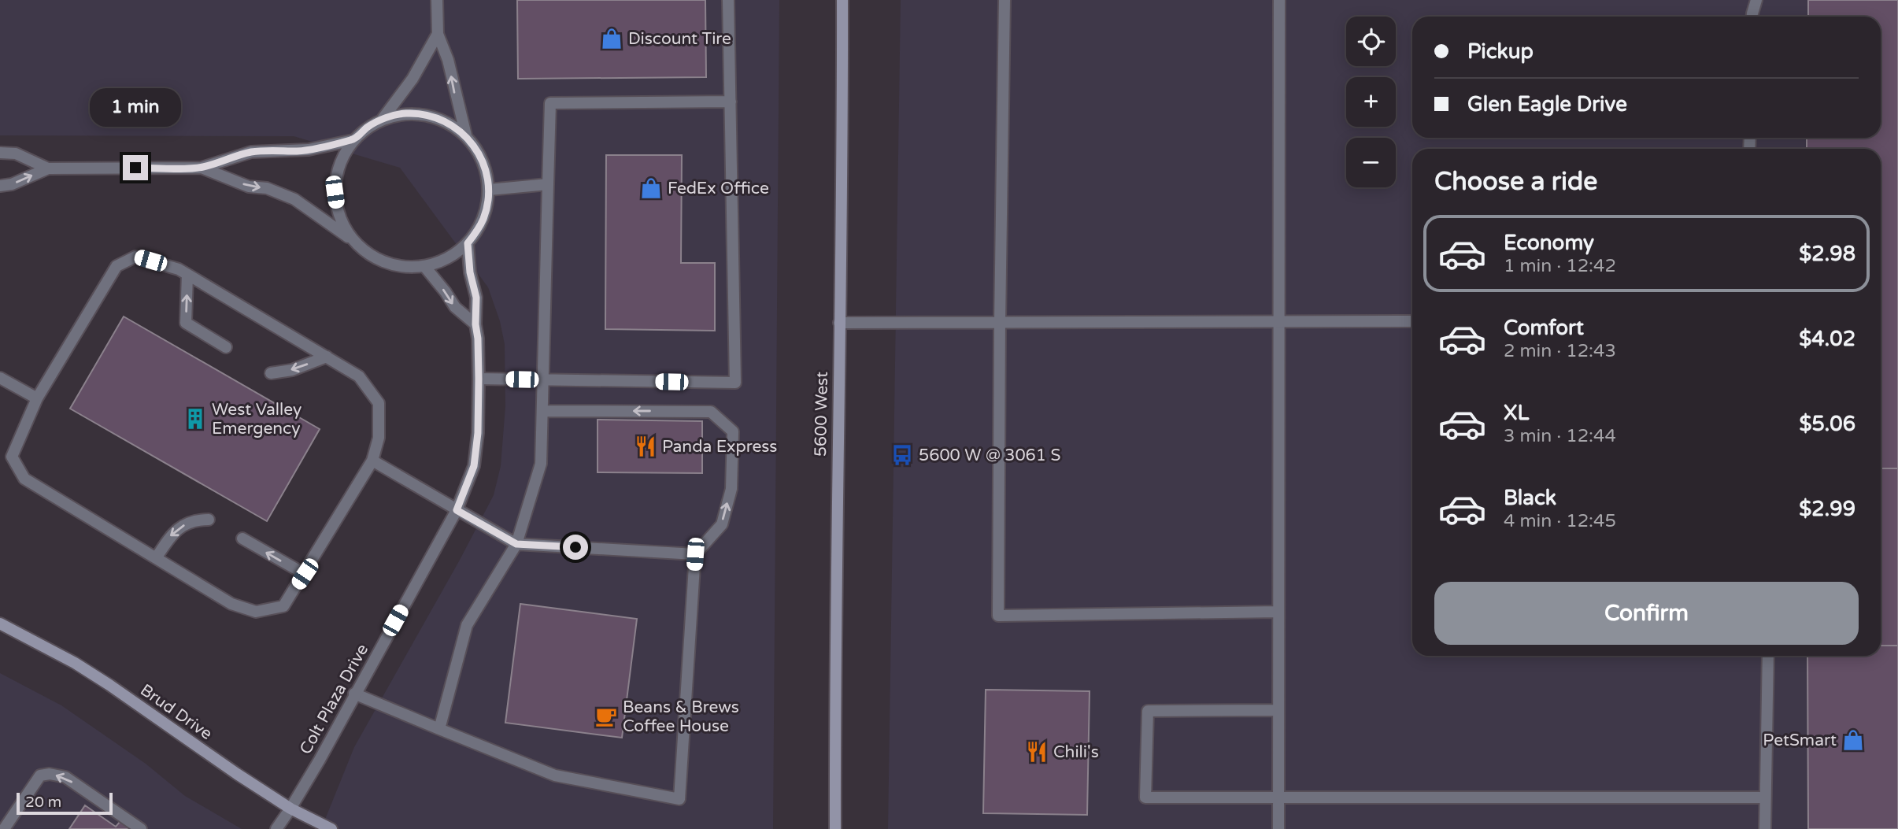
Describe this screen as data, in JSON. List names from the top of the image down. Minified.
{"streets":{"main road":["5600 West","Brud Drive"],"street":["Colt Plaza Drive"]},"crossings":[["Colt Plaza Drive","Brud Drive"]],"places":{"shop":["Discount Tire","FedEx Office","PetSmart"],"building":["West Valley Emergency"],"restaurant":["Panda Express","Chili's"],"bus stop":["5600 W @ 3061 S"],"cafe":["Beans & Brews Coffee House"]},"scale_bar":"20 m","page":{"map_buttons":["+","−"],"banner":["Pickup","Glen Eagle Drive"],"bubble":"1 min","heading":"Choose a ride","list":[{"name":"Economy","note":"1 min · 12:42","value":"$2.98"},{"name":"Comfort","note":"2 min · 12:43","value":"$4.02"},{"name":"XL","note":"3 min · 12:44","value":"$5.06"},{"name":"Black","note":"4 min · 12:45","value":"$2.99"}],"buttons":"Confirm","scale":"20 m"}}
